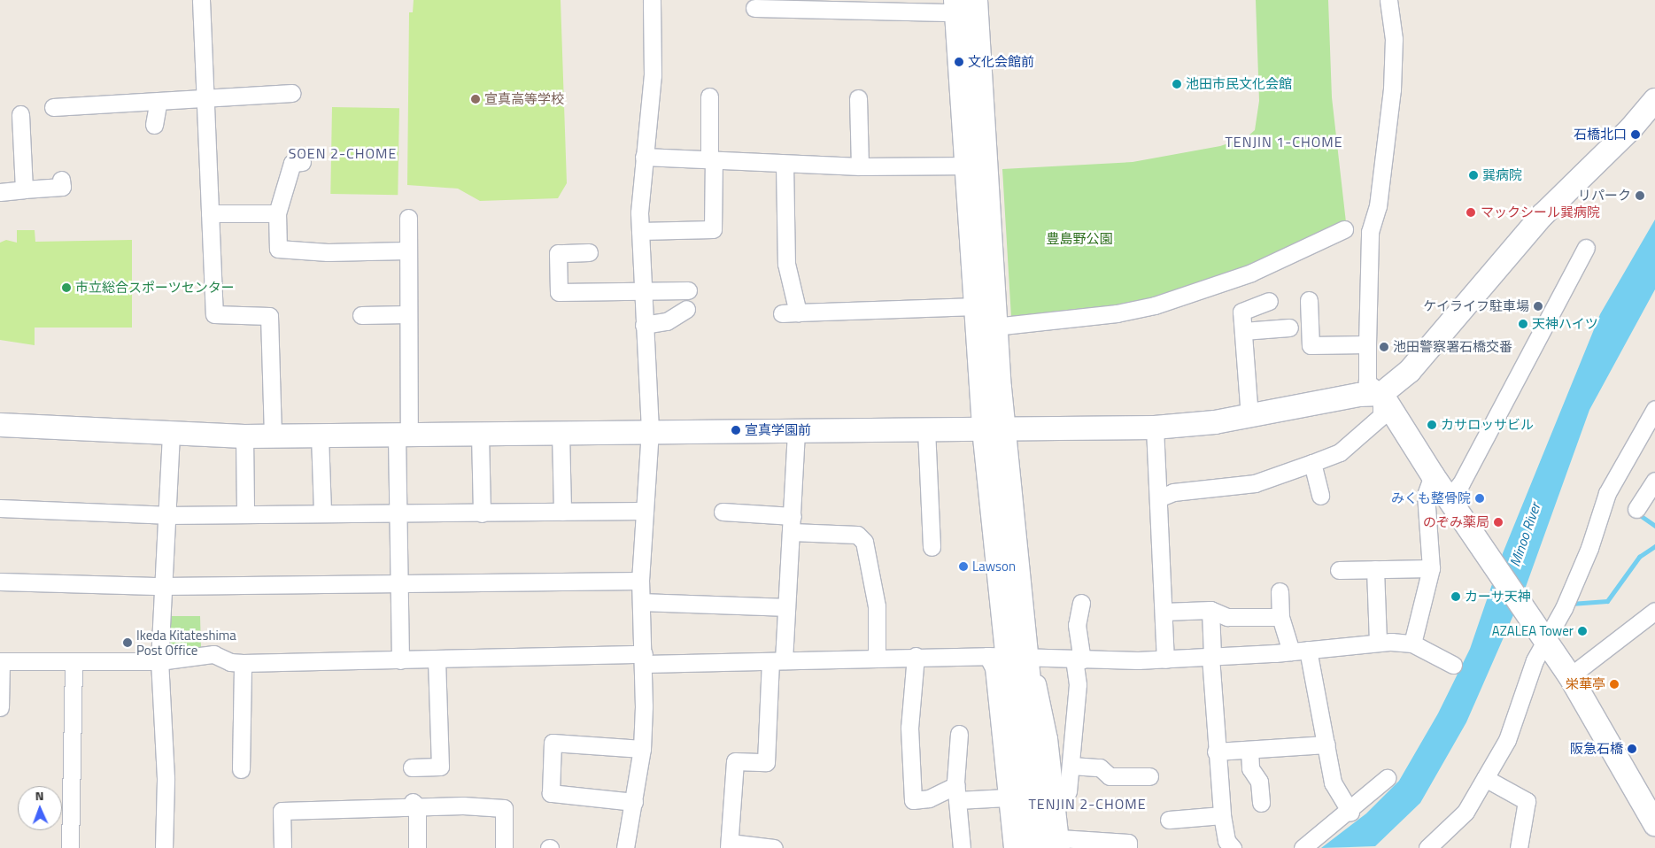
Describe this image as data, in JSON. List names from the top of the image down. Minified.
{"districts":["TENJIN 1-CHOME","SOEN 2-CHOME","TENJIN 2-CHOME"],"water":["Minoo River"],"parks":["豊島野公園"],"places":["文化会館前","池田市民文化会館","宣真高等学校","石橋北口","巽病院","リパーク","マックシール巽病院","市立総合スポーツセンター","ケイライフ駐車場","天神ハイツ","池田警察署石橋交番","カサロッサビル","宣真学園前","みくも整骨院","のぞみ薬局","Lawson","カーサ天神","AZALEA Tower","Ikeda Kitateshima Post Office","栄華亭","阪急石橋"],"north":"top"}
